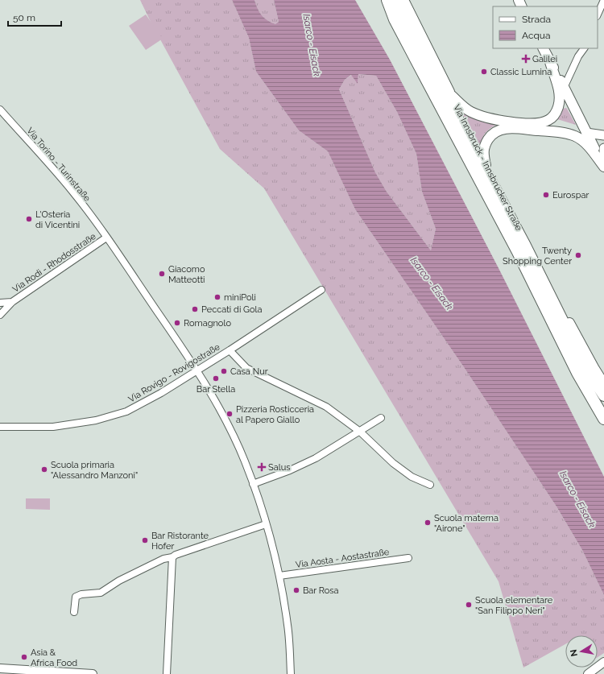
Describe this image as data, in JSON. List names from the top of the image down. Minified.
{"streets":{"main road":["Via Innsbruck - Innsbrucker Straße"],"street":["Via Torino - Turinstraße","Via Rodi - Rhodosstraße","Via Rovigo - Rovigostraße","Via Aosta - Aostastraße"]},"crossings":[["Via Torino - Turinstraße","Via Rodi - Rhodosstraße"],["Via Torino - Turinstraße","Via Rovigo - Rovigostraße"],["Via Torino - Turinstraße","Via Aosta - Aostastraße"]],"water":["Isarco - Eisack"],"places":{"health":["Galilei","Salus"],"other":["Classic Lumina","Eurospar","L'Osteria di Vicentini","Twenty Shopping Center","Giacomo Matteotti","miniPoli","Peccati di Gola","Romagnolo","Casa Nur","Bar Stella","Pizzeria Rosticceria al Papero Giallo","Scuola primaria \"Alessandro Manzoni\"","Scuola materna \"Airone\"","Bar Ristorante Hofer","Bar Rosa","Scuola elementare \"San Filippo Neri\"","Asia & Africa Food"]},"legend":["Strada","Acqua"],"scale_bar":"50 m","north":"left"}
